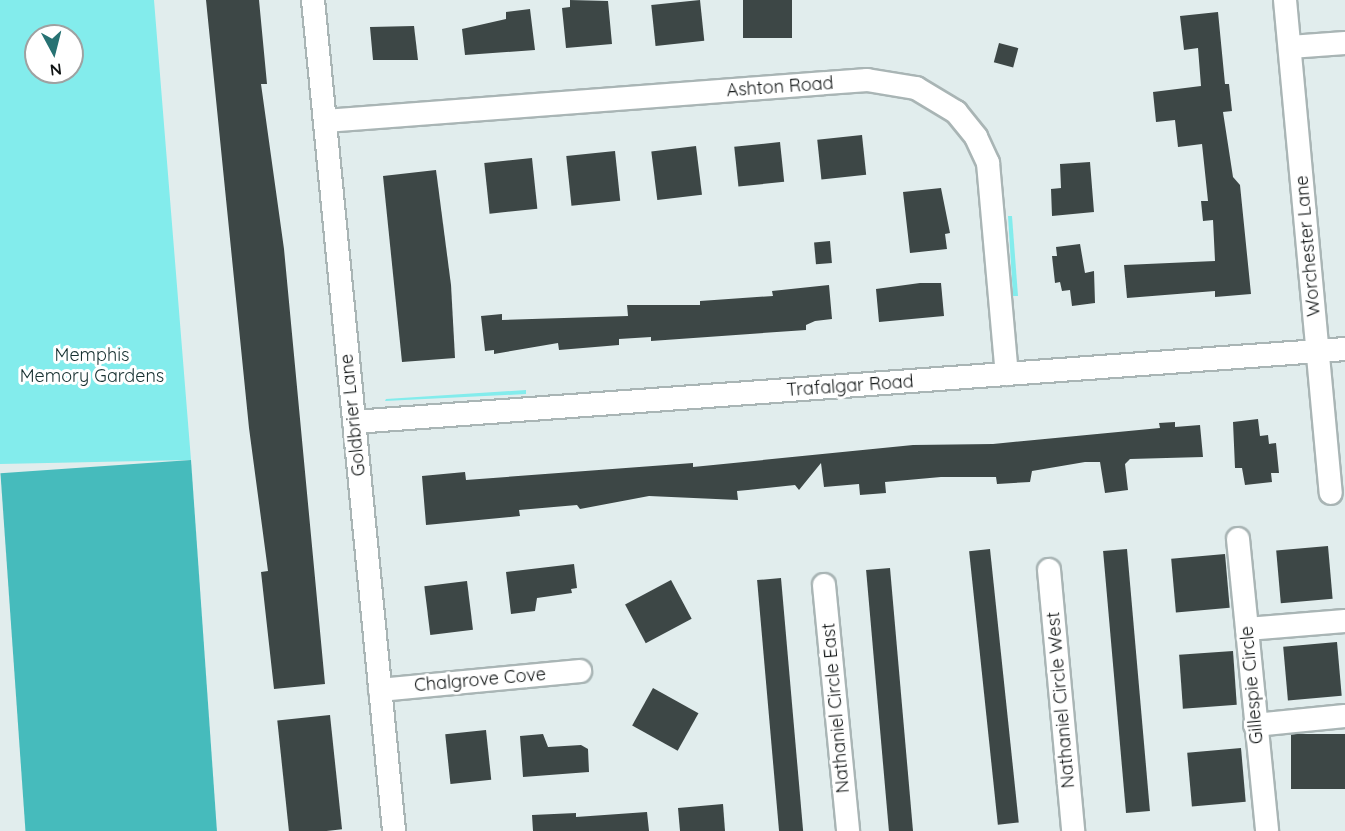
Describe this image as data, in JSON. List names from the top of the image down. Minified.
{"streets":{"street":["Ashton Road","Worchester Lane","Trafalgar Road","Goldbrier Lane","Chalgrove Cove","Gillespie Circle","Nathaniel Circle West","Nathaniel Circle East"]},"crossings":[["Ashton Road","Trafalgar Road"],["Ashton Road","Goldbrier Lane"],["Worchester Lane","Trafalgar Road"],["Trafalgar Road","Goldbrier Lane"],["Goldbrier Lane","Chalgrove Cove"]],"parks":["Memphis Memory Gardens"],"north":"bottom"}
